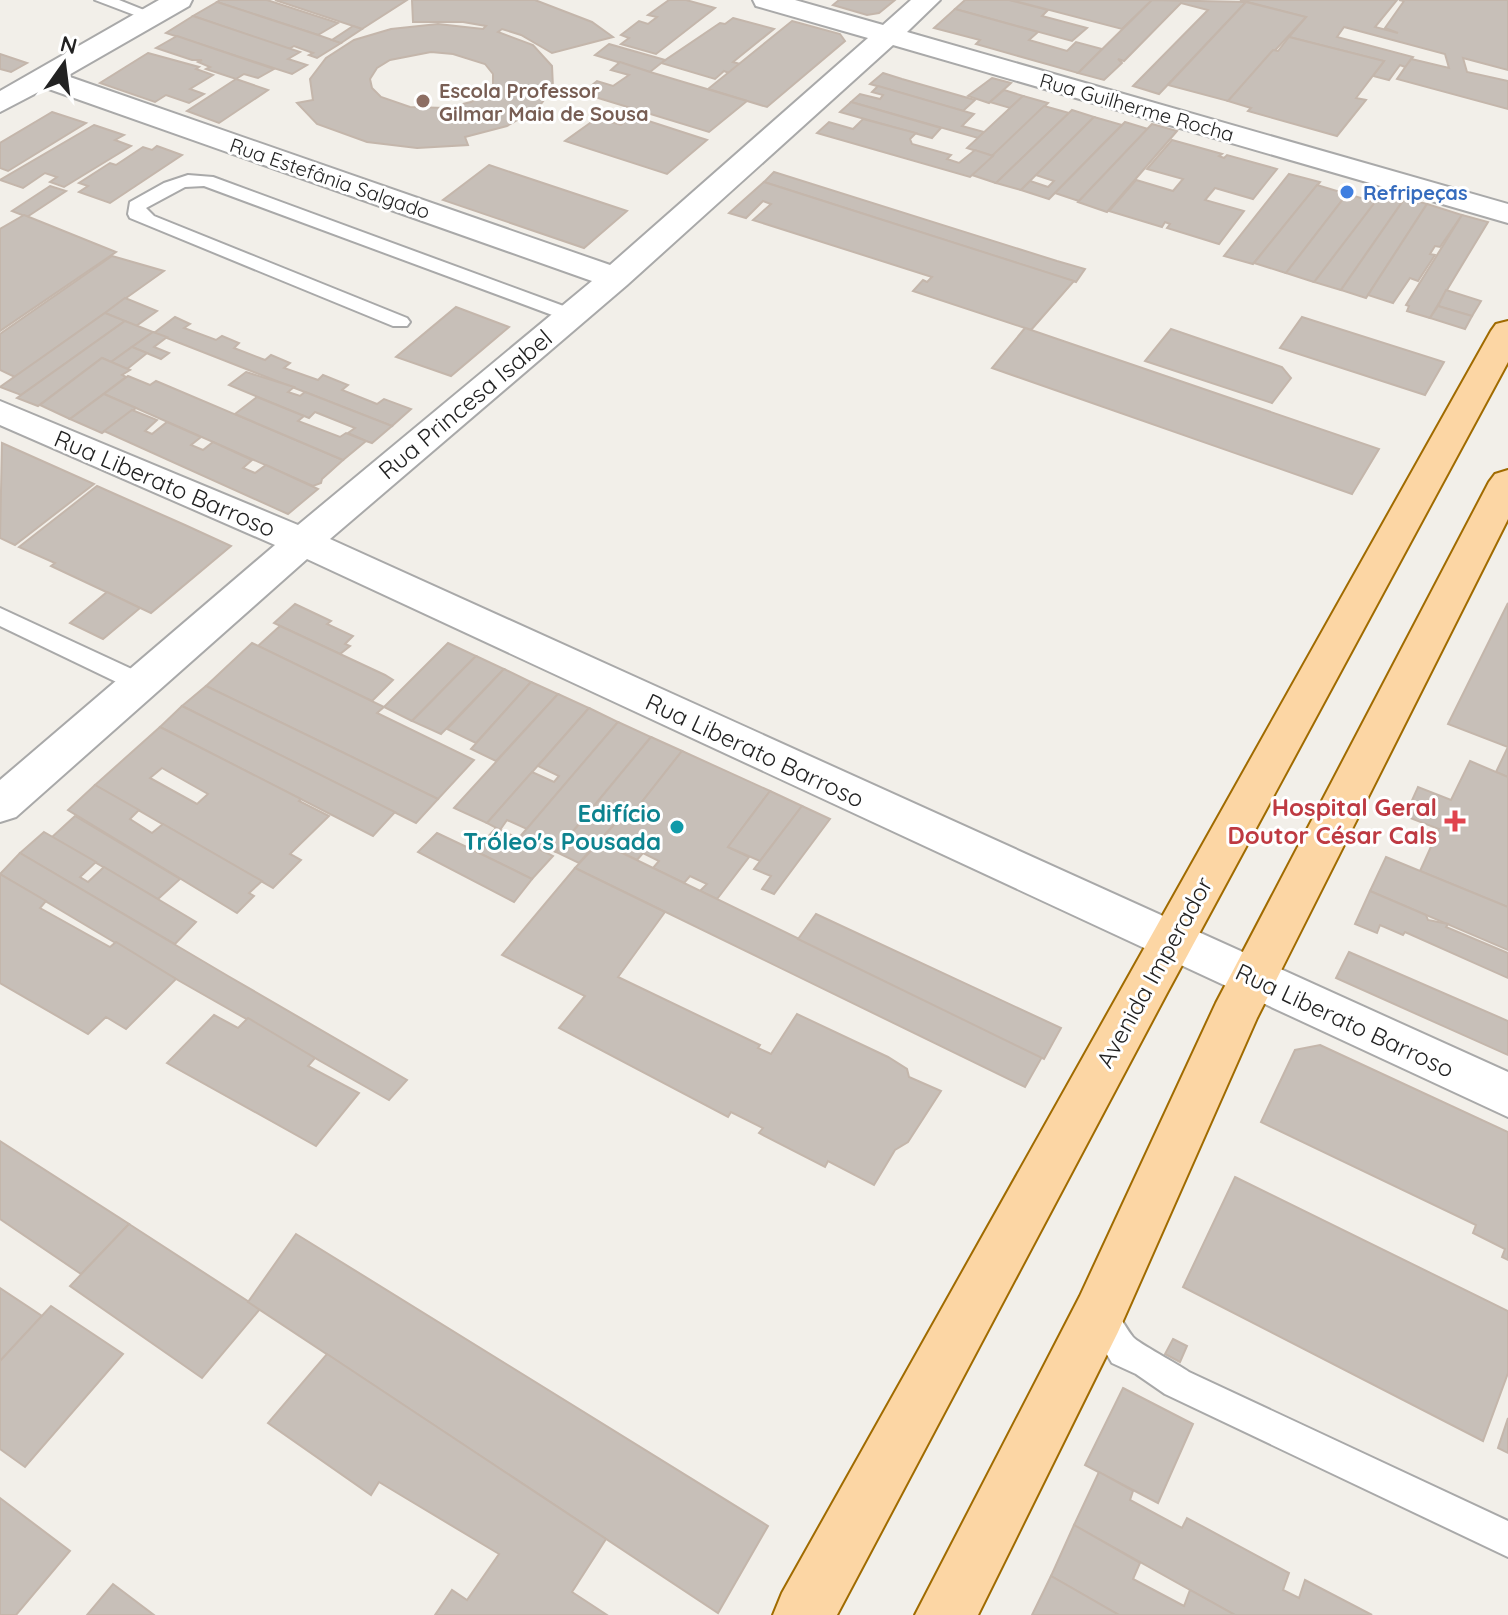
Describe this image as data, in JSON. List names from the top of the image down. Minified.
{"streets":{"main road":["Avenida Imperador"],"street":["Rua Guilherme Rocha","Rua Estefânia Salgado","Rua Princesa Isabel","Rua Liberato Barroso"]},"crossings":[["Rua Guilherme Rocha","Rua Princesa Isabel"],["Rua Estefânia Salgado","Rua Princesa Isabel"],["Rua Princesa Isabel","Rua Liberato Barroso"],["Rua Liberato Barroso","Avenida Imperador"]],"places":{"other":["Escola Professor Gilmar Maia de Sousa","Refripeças","Edifício Tróleo's Pousada"],"health":["Hospital Geral Doutor César Cals"]},"north":"top"}
